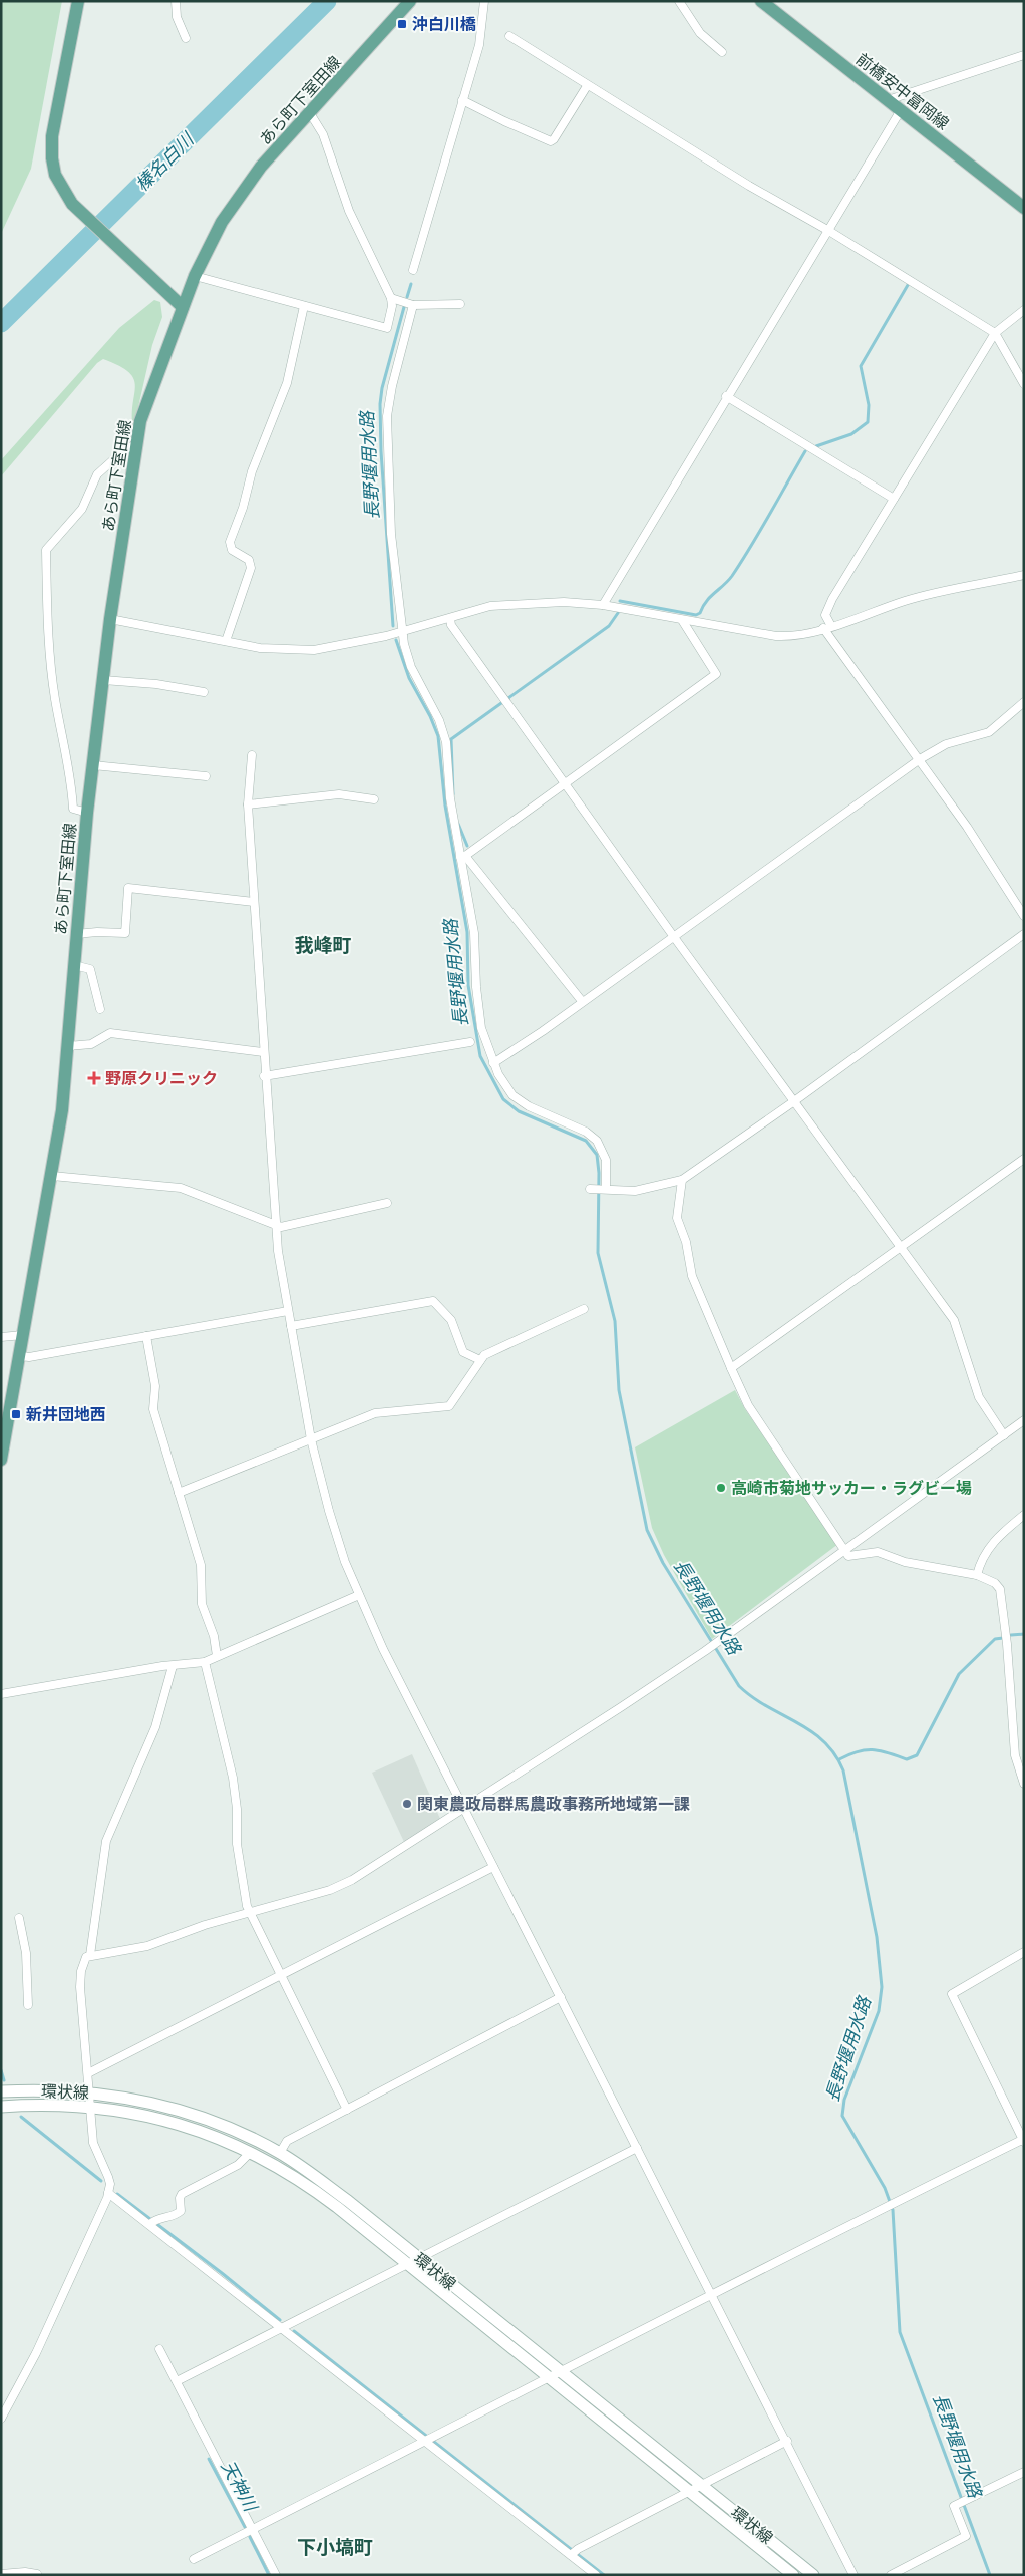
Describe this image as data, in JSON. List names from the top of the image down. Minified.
{"streets":{"main road":["前橋安中富岡線","あら町下室田線"],"street":["環状線"]},"districts":["我峰町","下小塙町"],"water":["榛名白川","長野堰用水路","天神川"],"places":{"transit":["沖白川橋","新井団地西"],"health":["野原クリニック"],"other":["高崎市菊地サッカー・ラグビー場","関東農政局群馬農政事務所地域第一課"]}}
